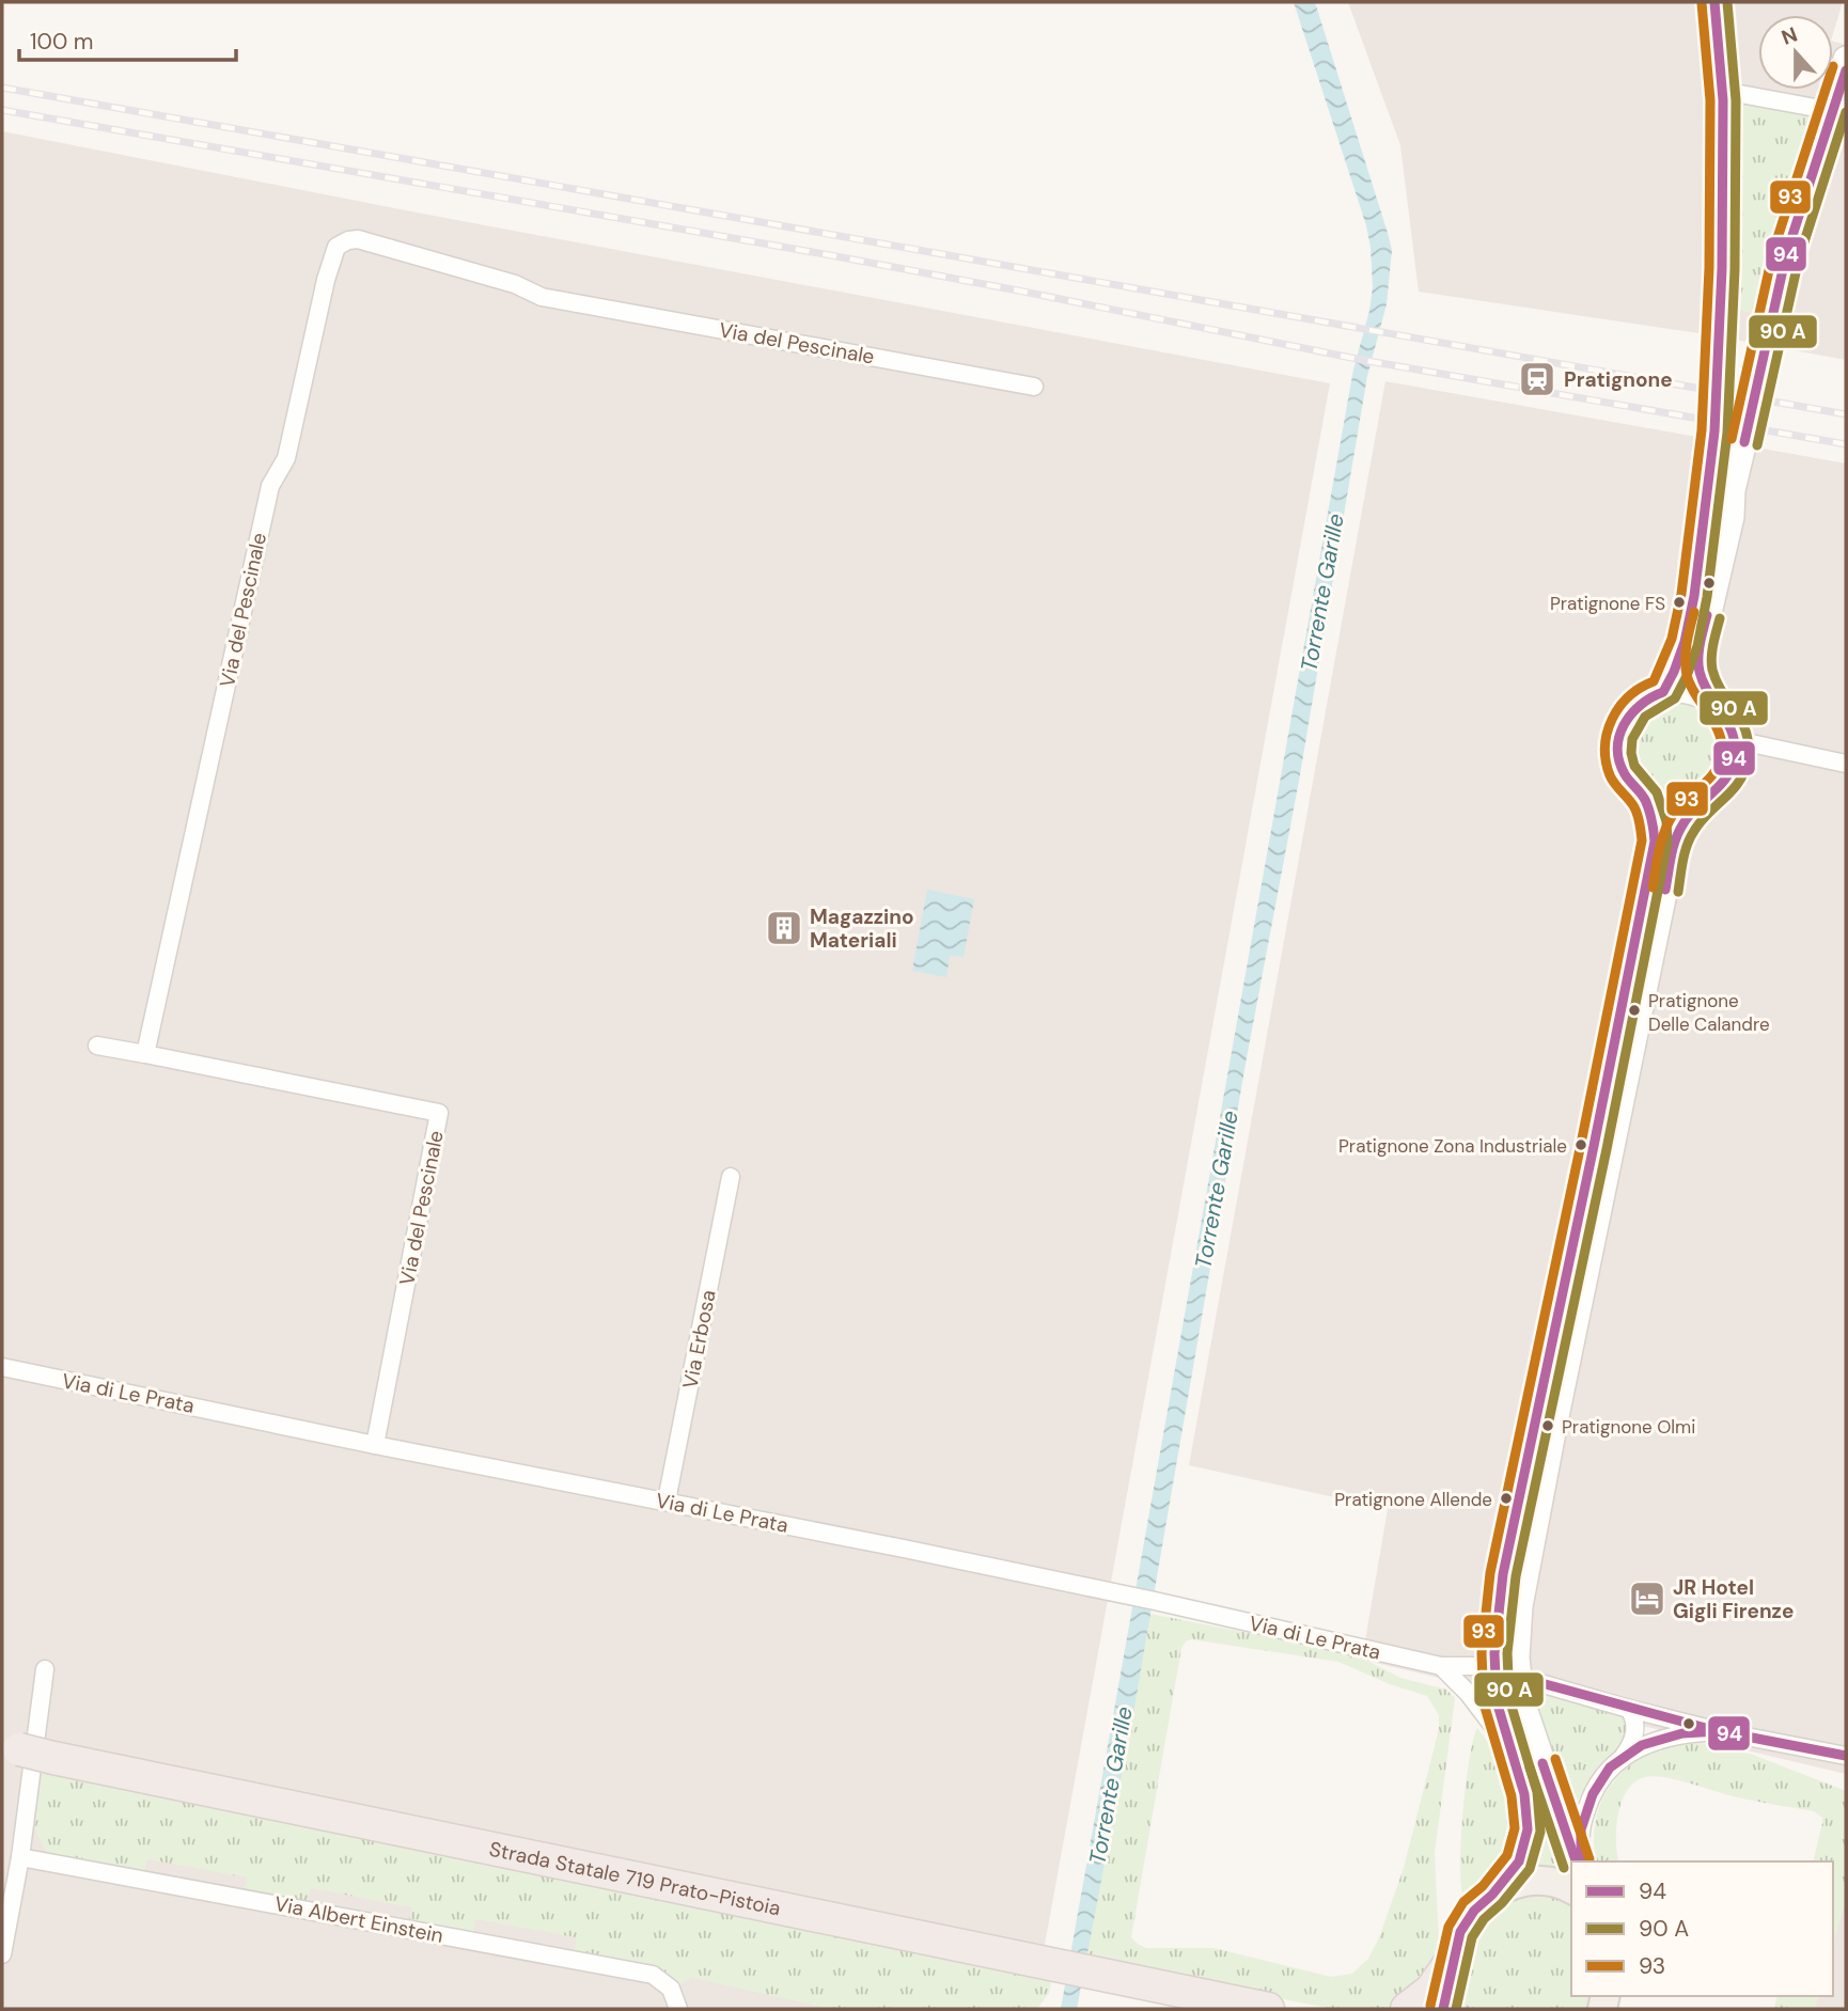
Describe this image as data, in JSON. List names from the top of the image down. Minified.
{"streets":{"highway":["Strada Statale 719 Prato-Pistoia"],"street":["Via del Pescinale","Via Erbosa","Via di Le Prata","Via Albert Einstein"]},"crossings":[["Via del Pescinale","Via di Le Prata"],["Via Erbosa","Via di Le Prata"]],"water":["Torrente Garille"],"places":{"station":["Pratignone"],"other":["Pratignone FS","Pratignone Delle Calandre","Pratignone Zona Industriale","Pratignone Olmi","Pratignone Allende"],"building":["Magazzino Materiali"],"hotel":["JR Hotel Gigli Firenze"]},"lines":["transit line 94","transit line 93"],"legend":["94","90 A","93"],"scale_bar":"100 m","north":"top"}
